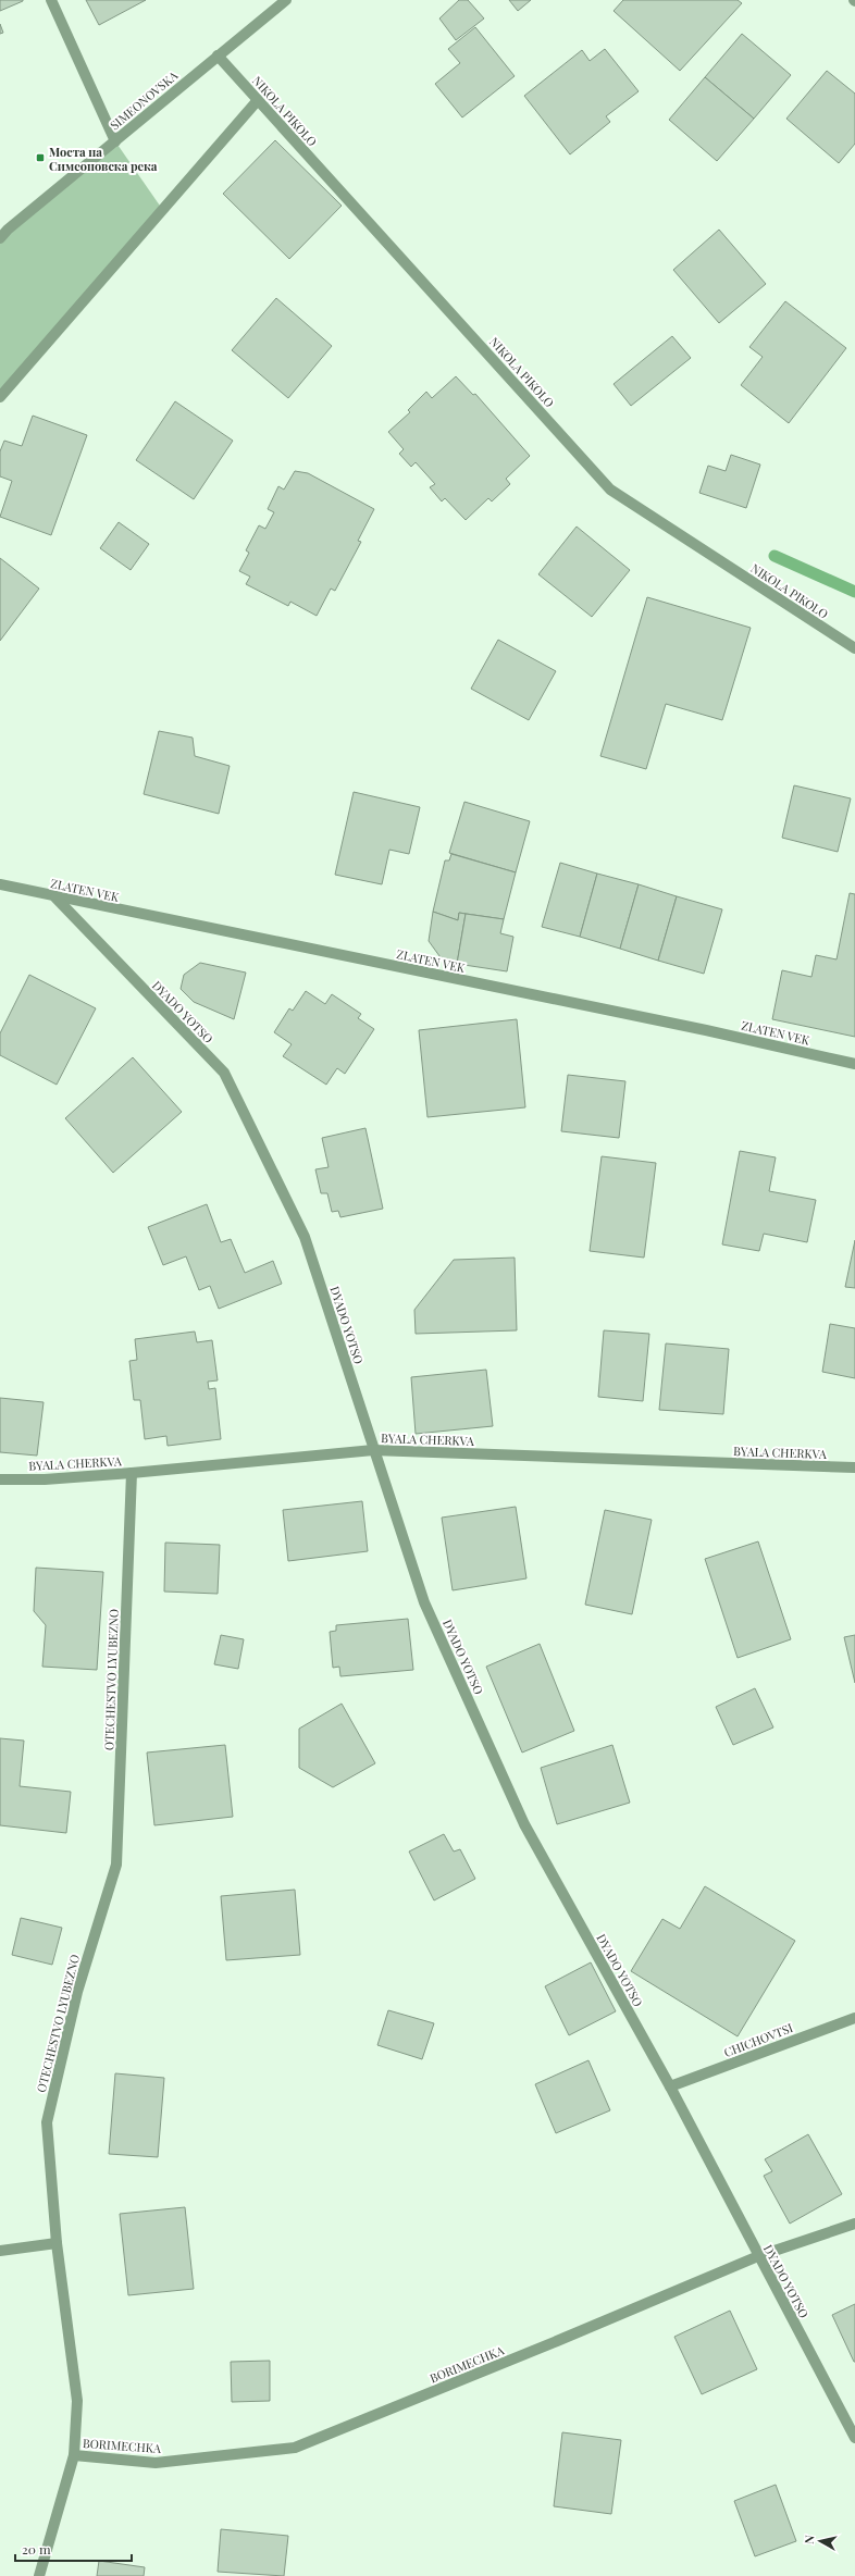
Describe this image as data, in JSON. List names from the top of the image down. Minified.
{"streets":{"street":["SIMEONOVSKA","NIKOLA PIKOLO","ZLATEN VEK","DYADO YOTSO","BYALA CHERKVA","OTECHESTVO LYUBEZNO","CHICHOVTSI","BORIMECHKA"]},"crossings":[["SIMEONOVSKA","NIKOLA PIKOLO"],["ZLATEN VEK","DYADO YOTSO"],["DYADO YOTSO","BYALA CHERKVA"],["DYADO YOTSO","CHICHOVTSI"],["DYADO YOTSO","BORIMECHKA"],["BYALA CHERKVA","OTECHESTVO LYUBEZNO"],["OTECHESTVO LYUBEZNO","BORIMECHKA"]],"places":{"transit":["Моста на Симеоновска река"]},"scale_bar":"20 m","north":"left"}
